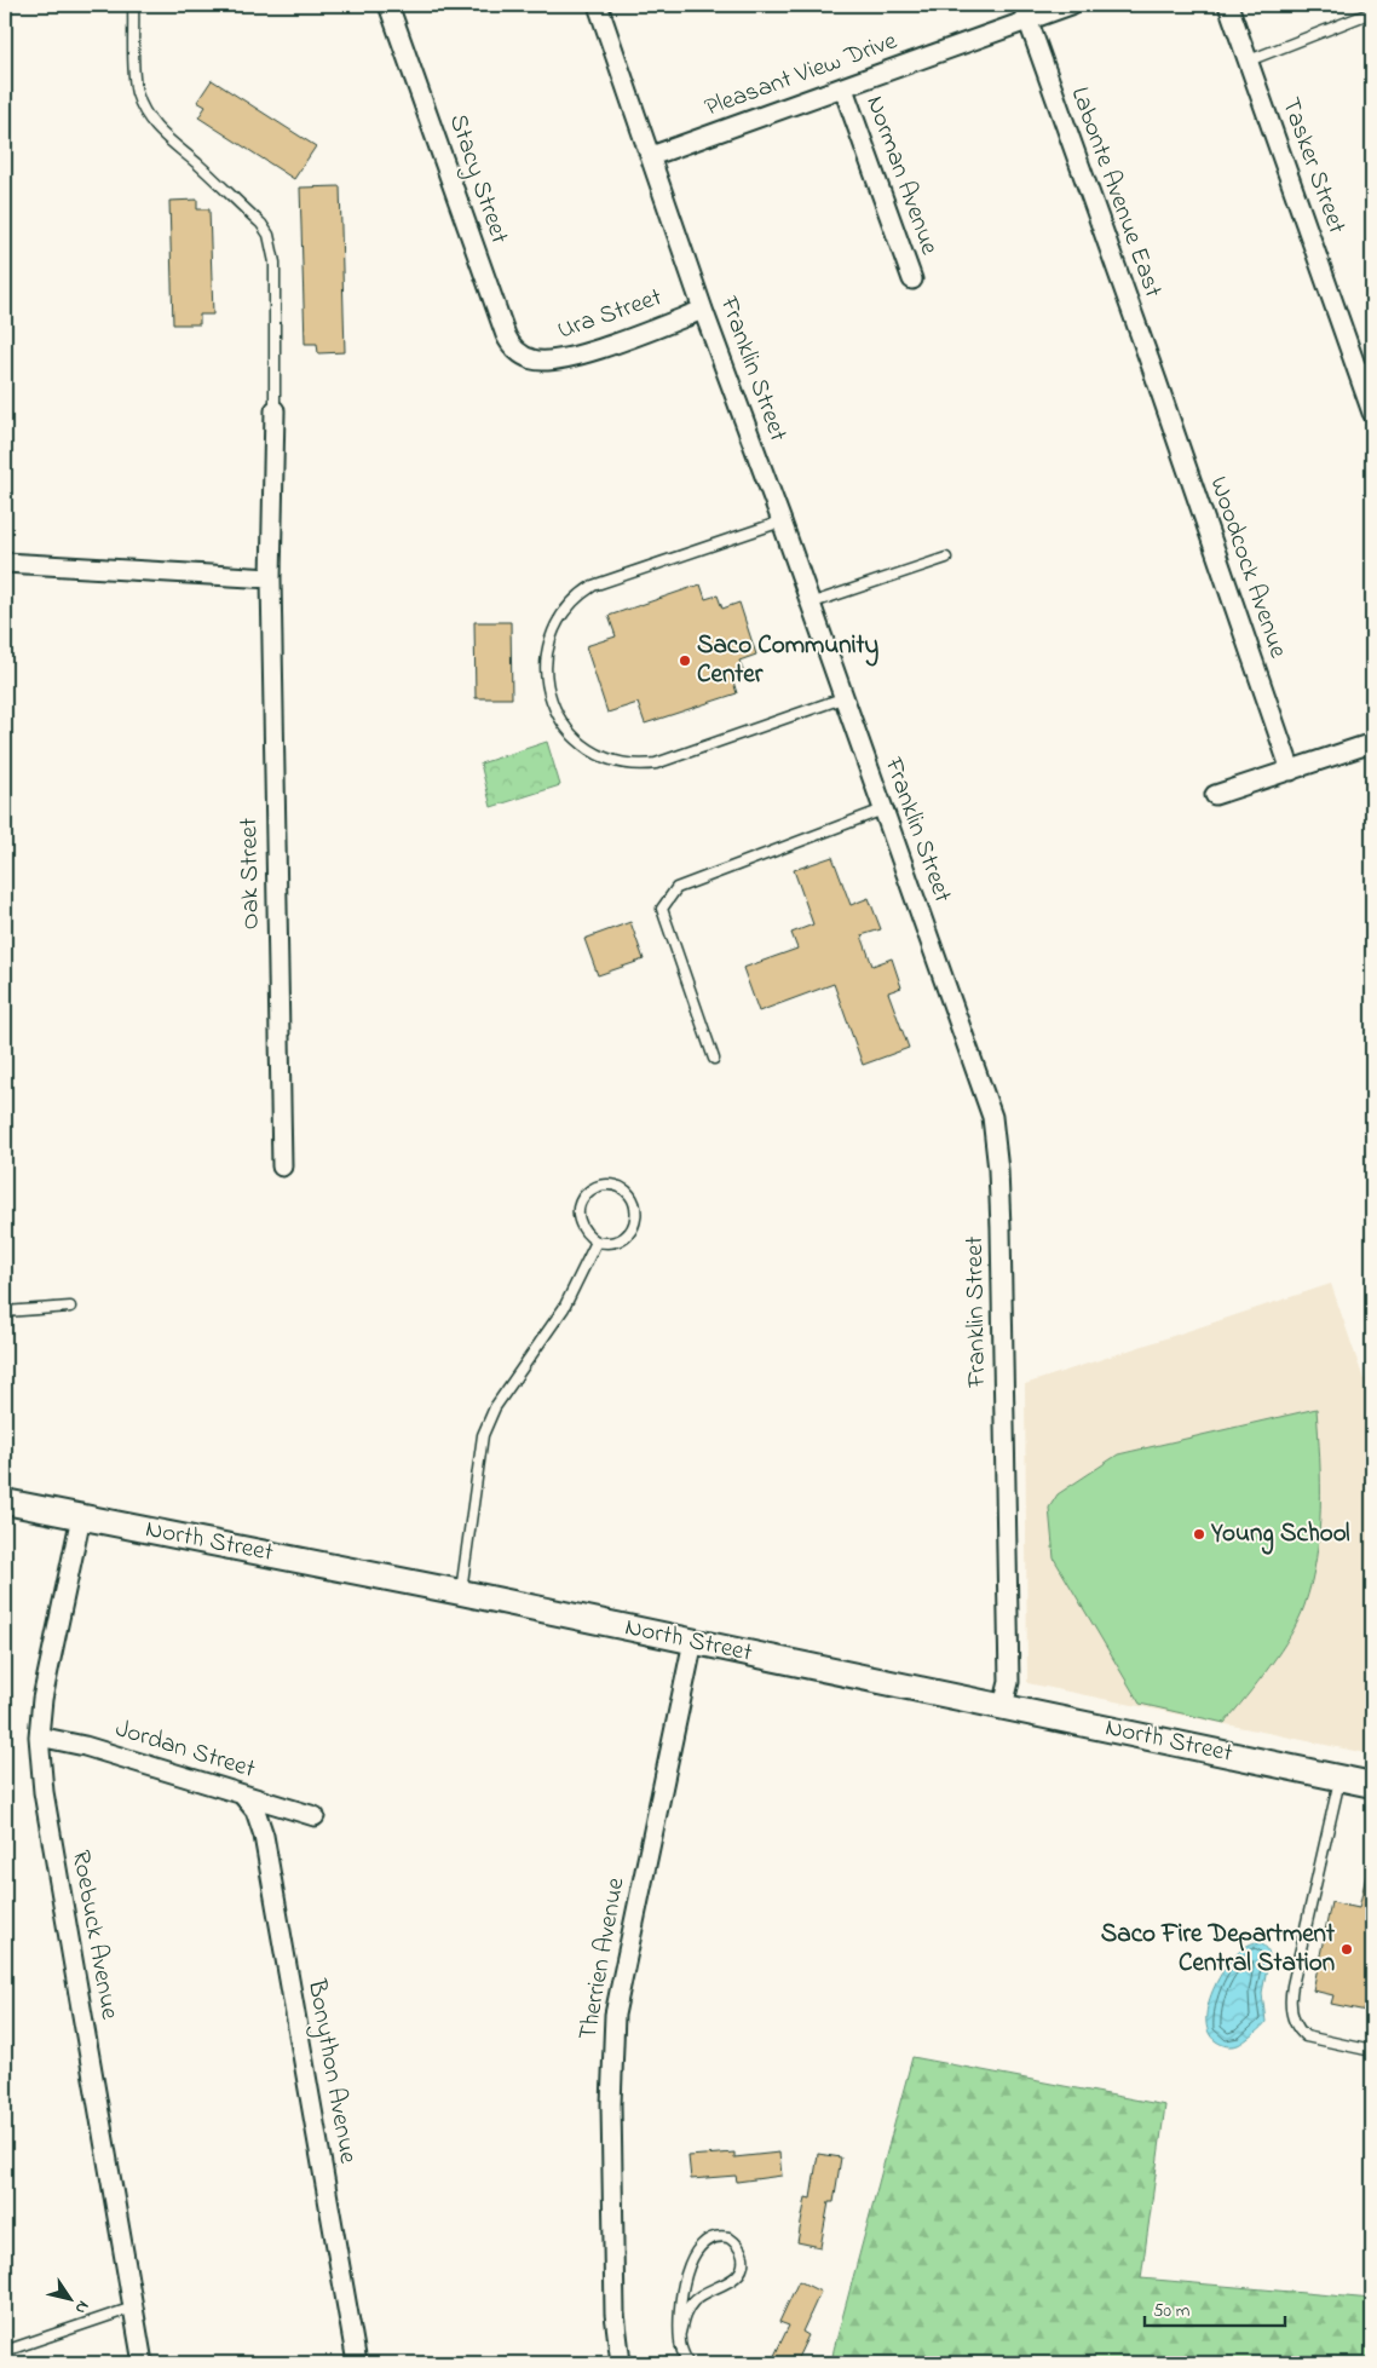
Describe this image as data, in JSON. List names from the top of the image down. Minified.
{"streets":{"main road":["North Street"],"street":["Pleasant View Drive","Tasker Street","Norman Avenue","Stacy Street","Labonte Avenue East","Ura Street","Franklin Street","Woodcock Avenue","Oak Street","Jordan Street","Roebuck Avenue","Therrien Avenue","Bonython Avenue"]},"crossings":[["Pleasant View Drive","Norman Avenue"],["Pleasant View Drive","Labonte Avenue East"],["Pleasant View Drive","Franklin Street"],["Stacy Street","Ura Street"],["Labonte Avenue East","Woodcock Avenue"],["Ura Street","Franklin Street"],["Franklin Street","North Street"],["North Street","Roebuck Avenue"],["North Street","Therrien Avenue"],["Jordan Street","Roebuck Avenue"],["Jordan Street","Bonython Avenue"]],"places":["Saco Community Center","Young School","Saco Fire Department Central Station"],"scale_bar":"50 m","north":"bottom right"}
